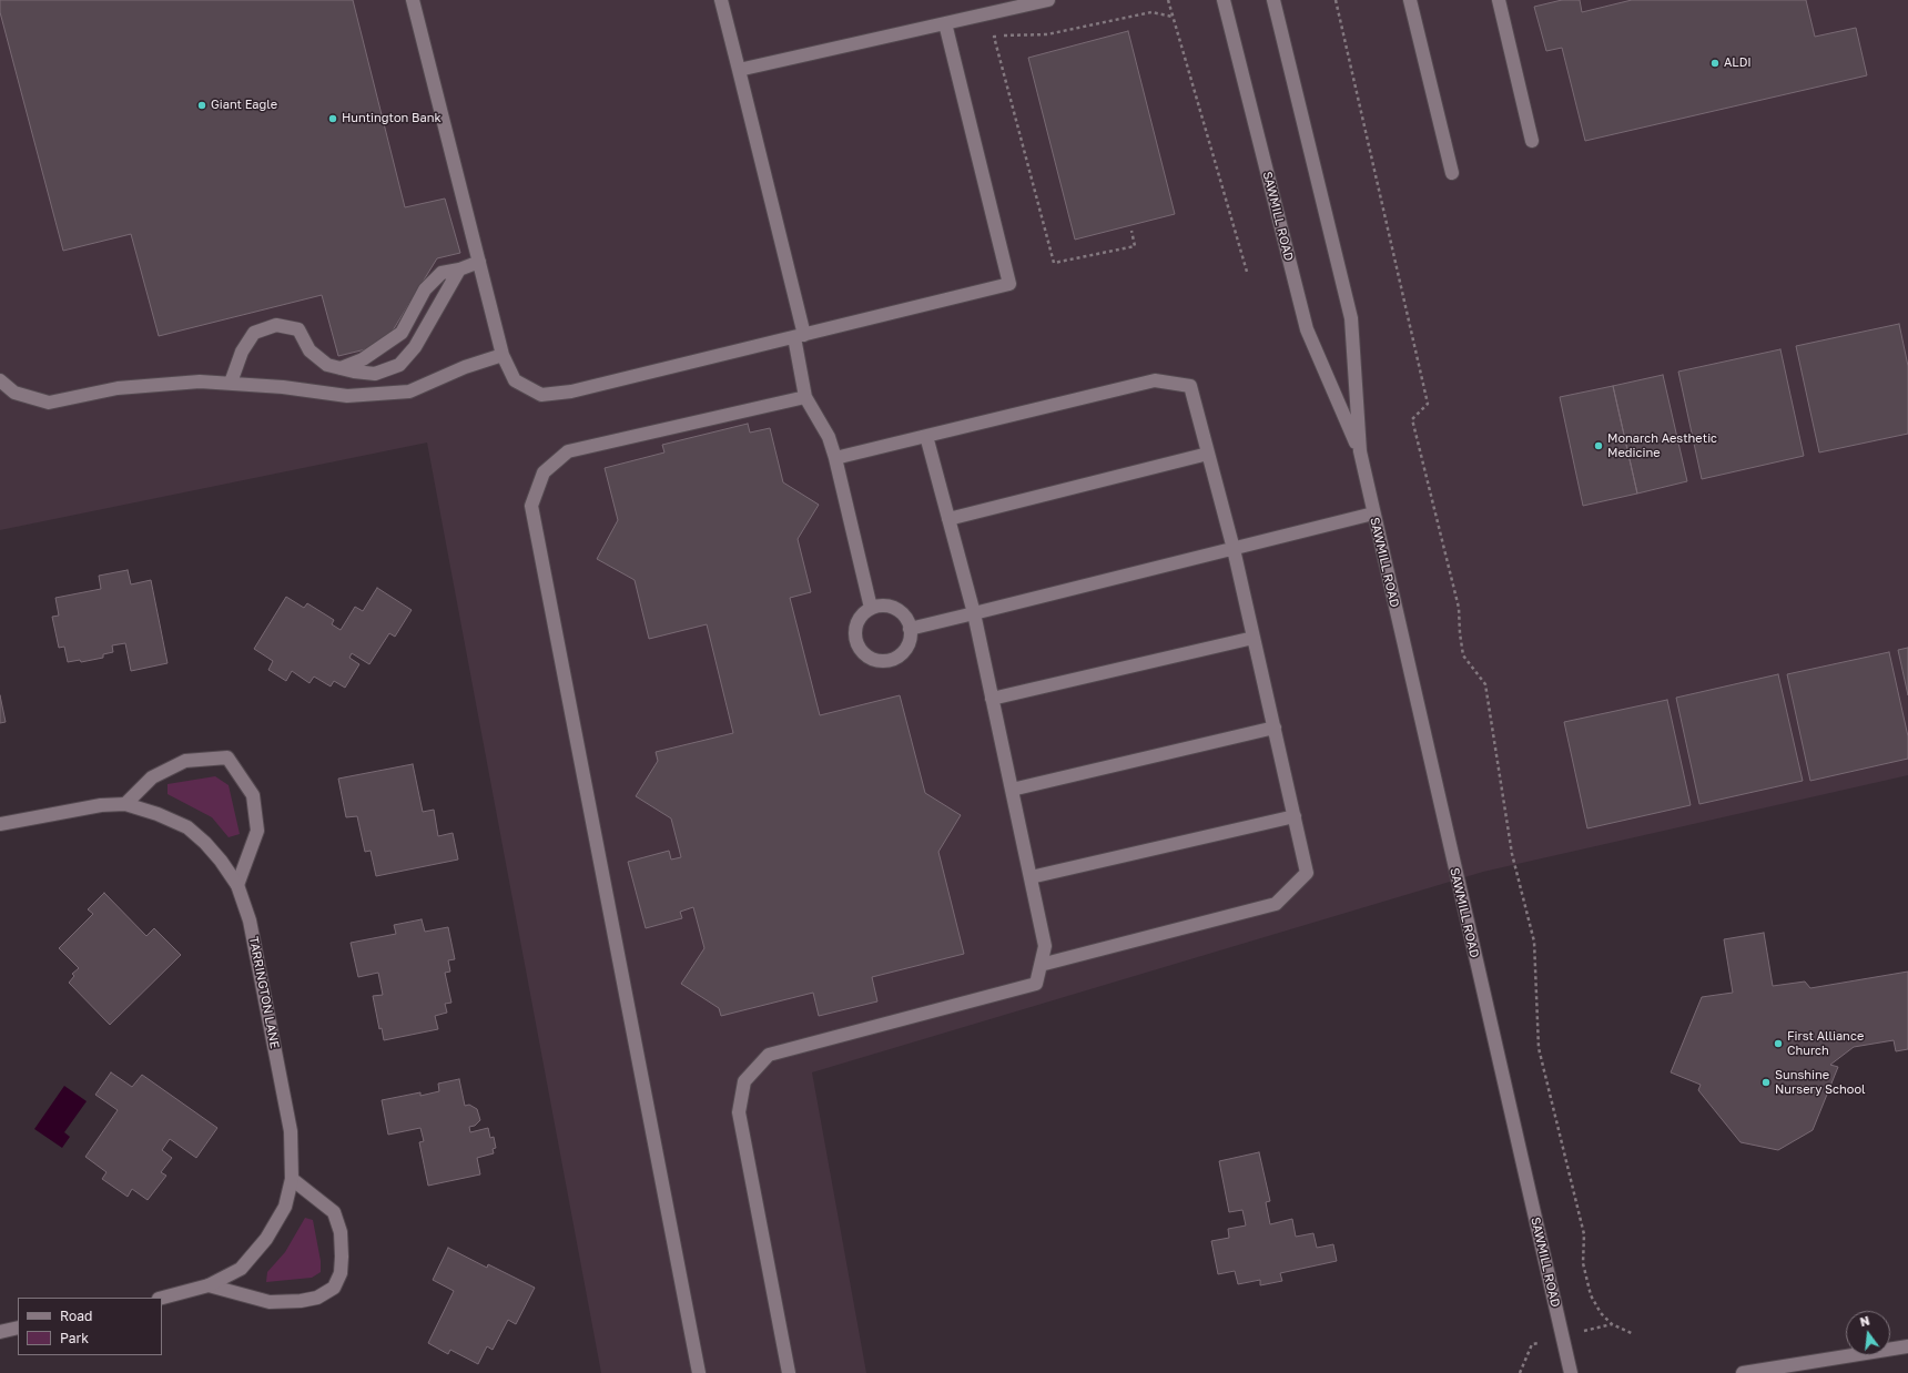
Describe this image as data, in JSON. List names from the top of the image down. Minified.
{"streets":{"main road":["SAWMILL ROAD","TARRINGTON LANE"]},"places":["ALDI","Giant Eagle","Huntington Bank","Monarch Aesthetic Medicine","First Alliance Church","Sunshine Nursery School"],"legend":["Road","Park"],"north":"top"}
